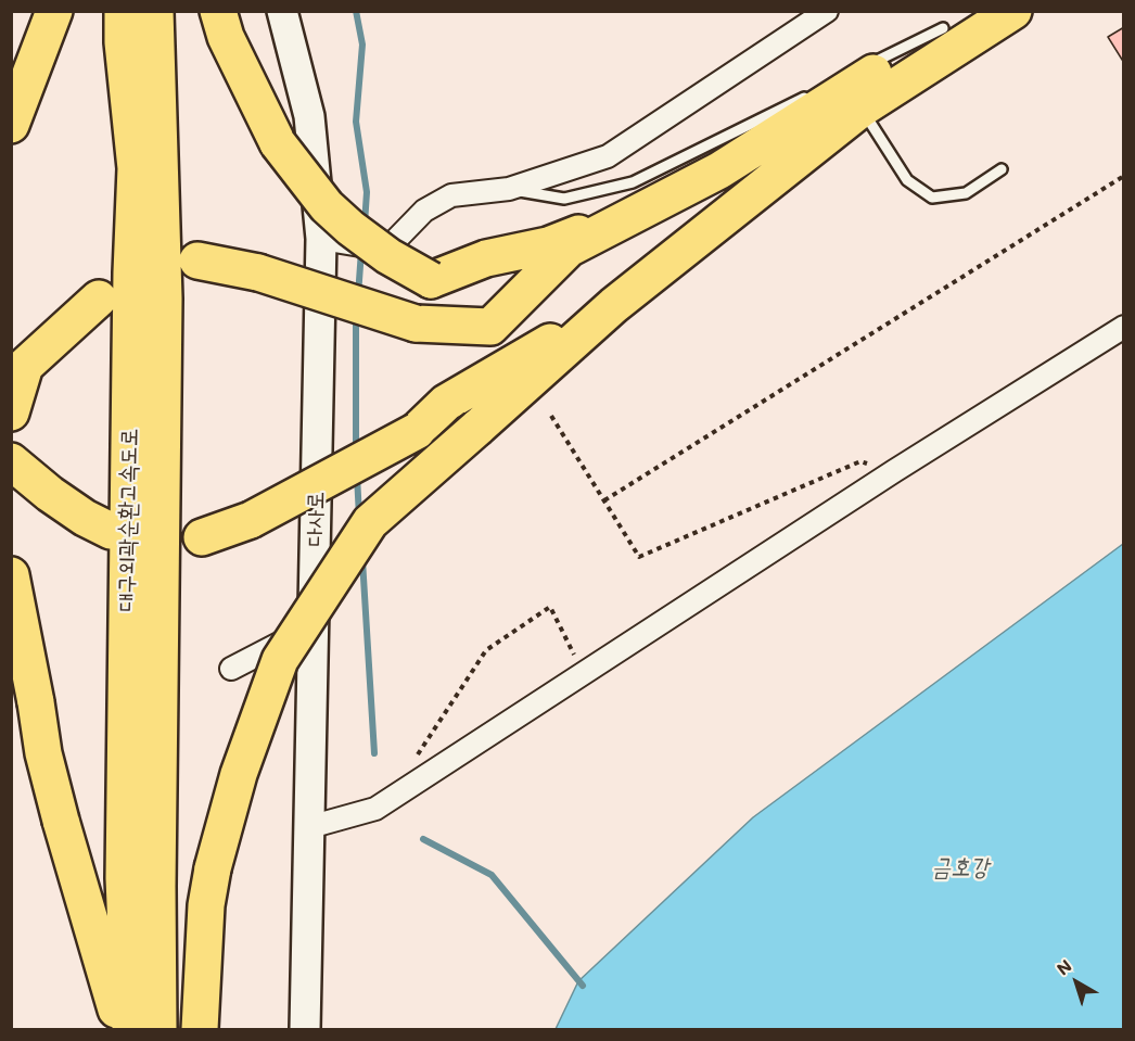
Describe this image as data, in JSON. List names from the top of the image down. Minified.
{"streets":{"highway":["대구외곽순환고속도로"],"street":["다사로"]},"water":["금호강"],"north":"top left"}
